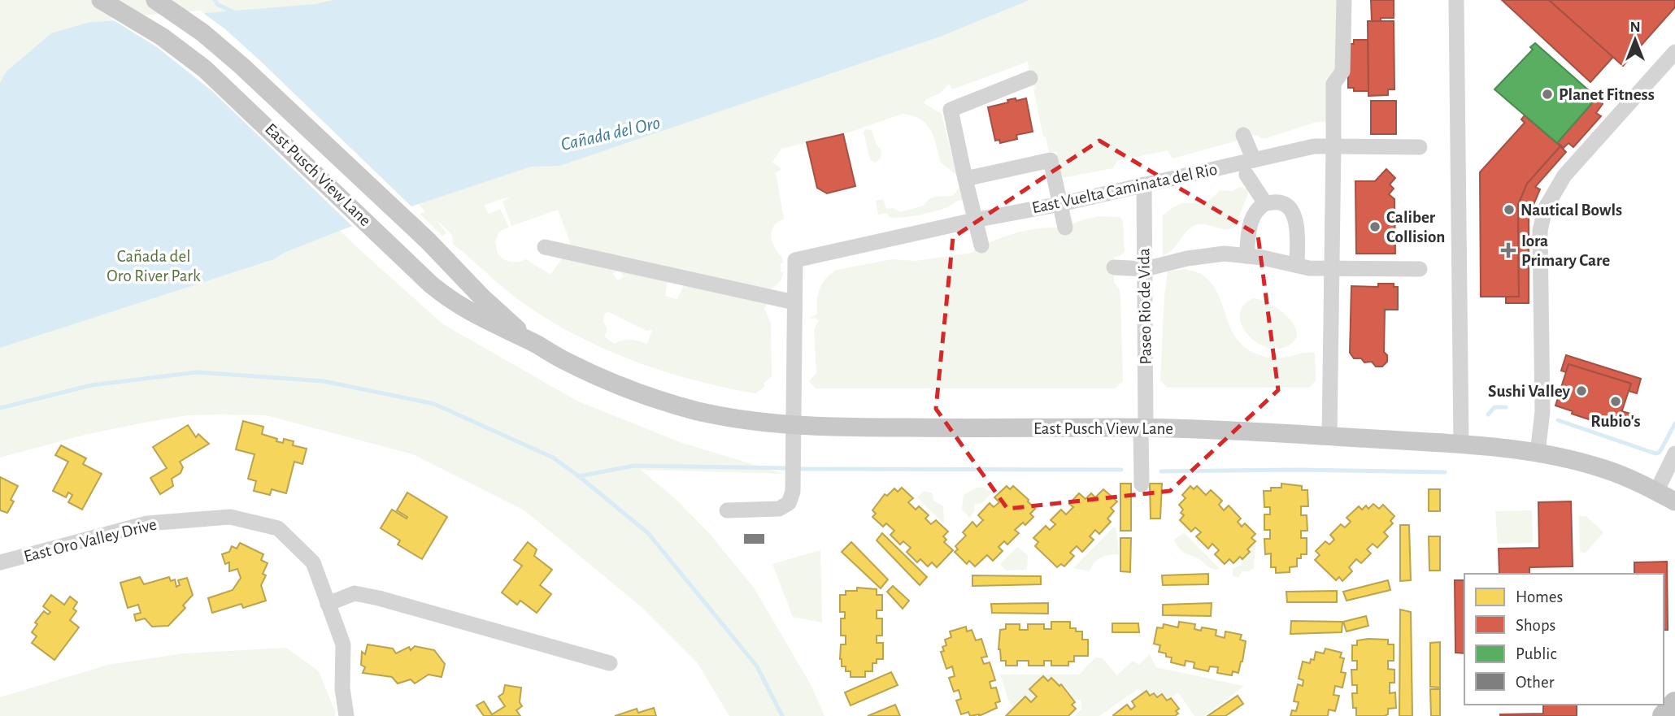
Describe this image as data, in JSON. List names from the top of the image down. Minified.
{"streets":{"main road":["East Pusch View Lane"],"street":["East Vuelta Caminata del Rio","Paseo Rio de Vida","East Oro Valley Drive"]},"crossings":[["East Pusch View Lane","East Vuelta Caminata del Rio"],["East Pusch View Lane","Paseo Rio de Vida"],["East Vuelta Caminata del Rio","Paseo Rio de Vida"]],"water":["Cañada del Oro"],"parks":["Cañada del Oro River Park"],"places":{"other":["Planet Fitness","Nautical Bowls","Caliber Collision","Sushi Valley","Rubio's"],"health":["Iora Primary Care"]},"legend":["Homes","Shops","Public","Other"],"north":"top"}
